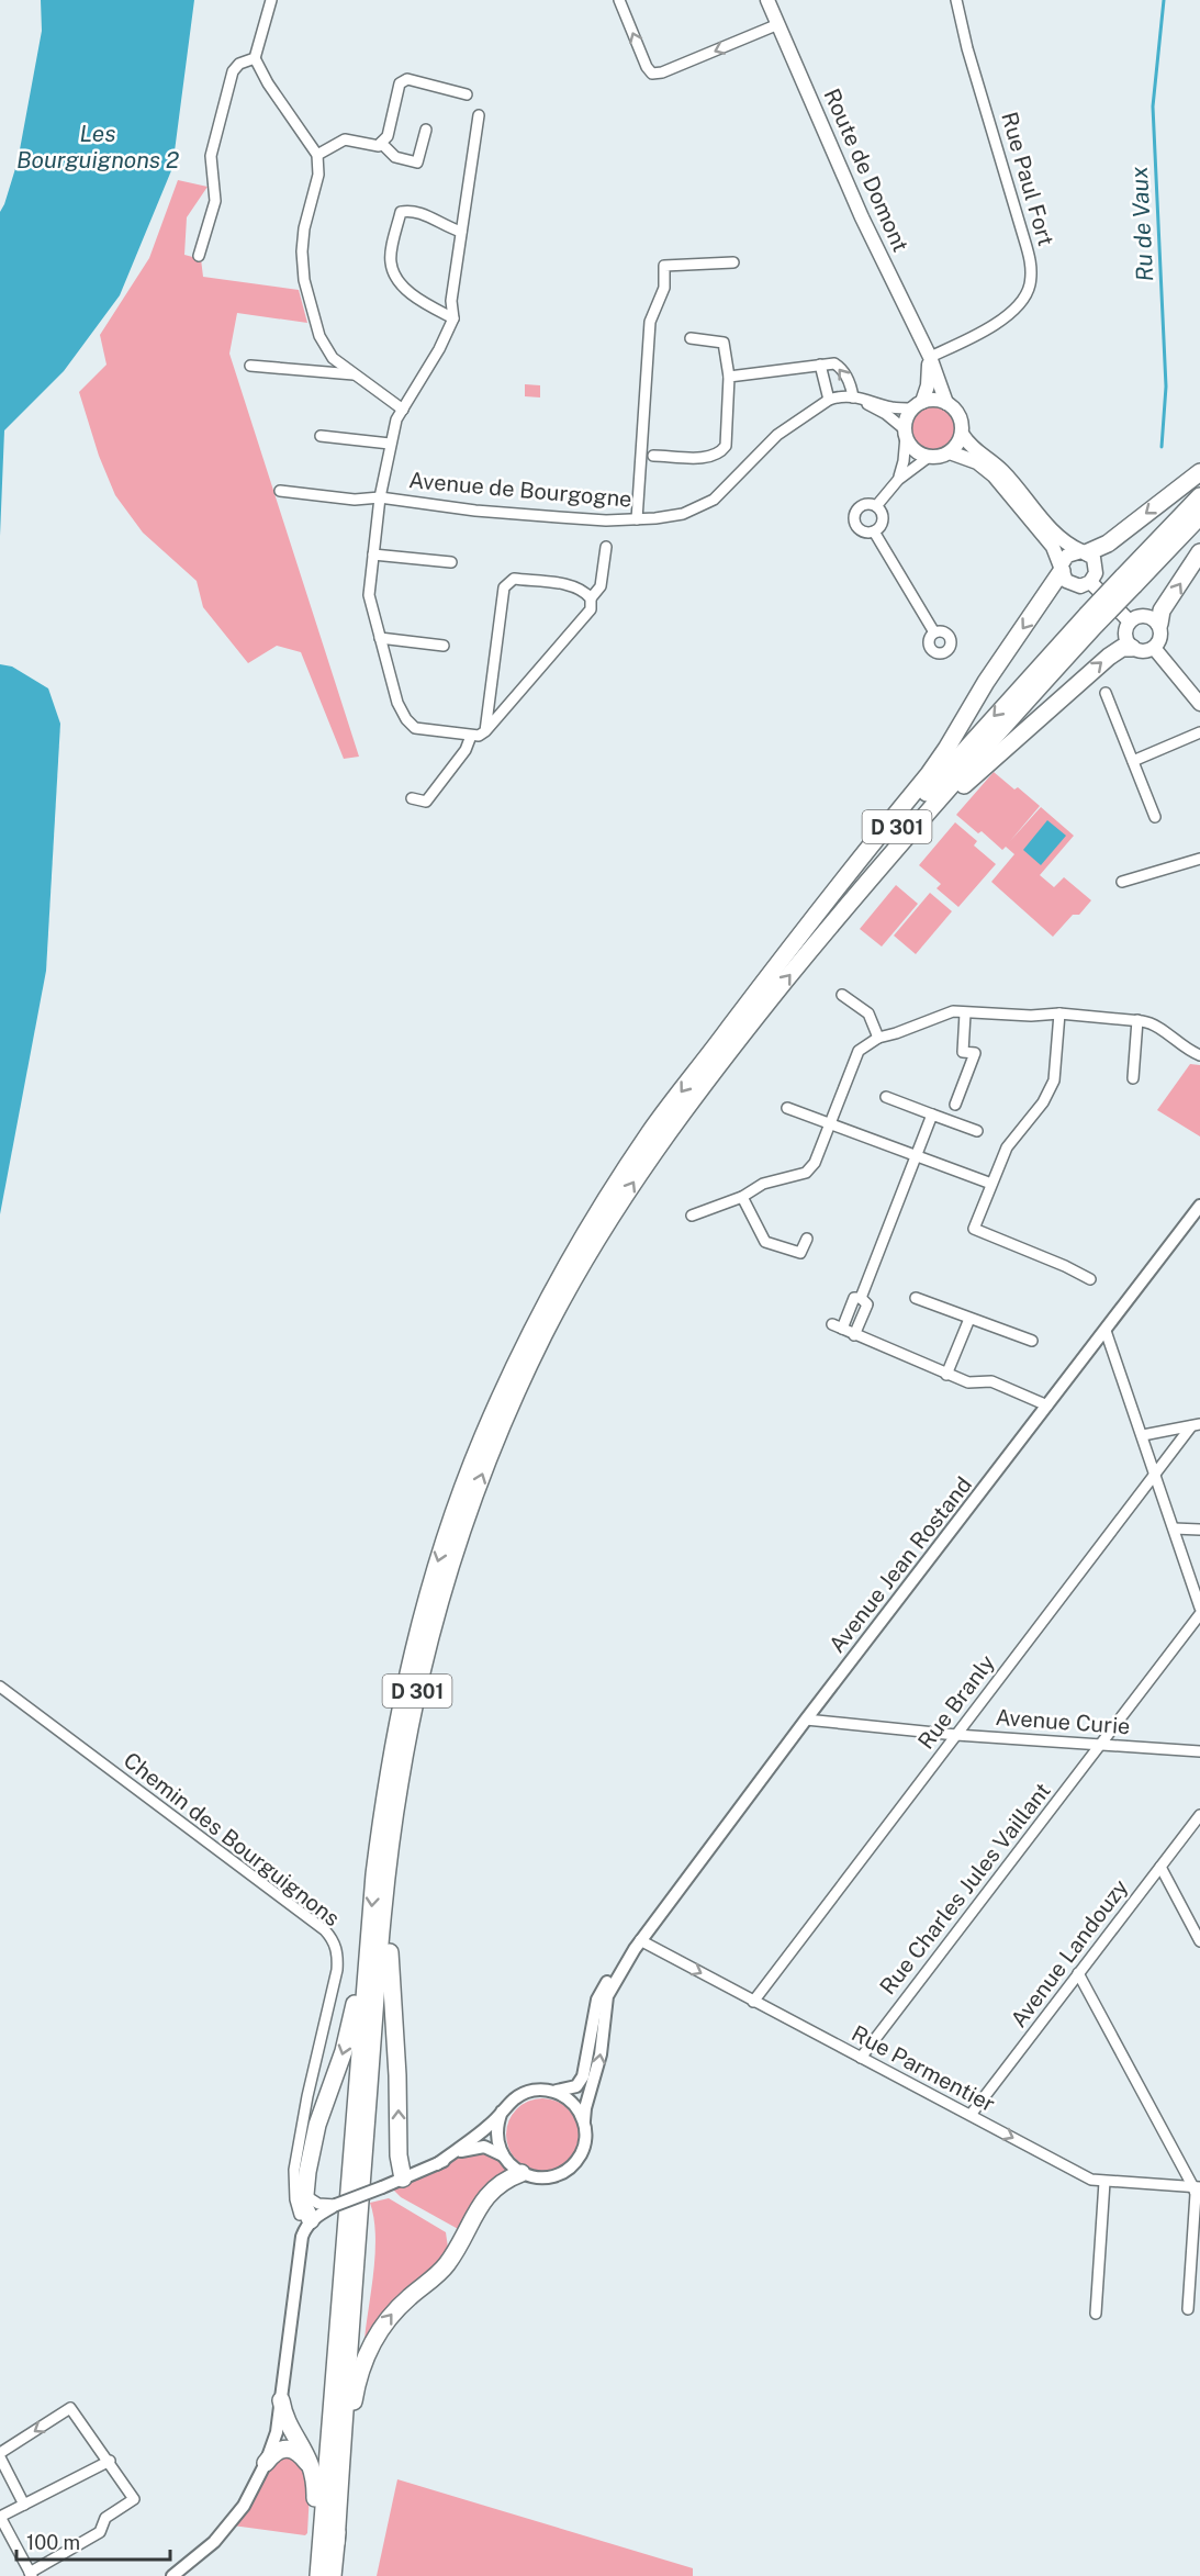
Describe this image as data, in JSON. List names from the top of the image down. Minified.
{"streets":{"highway":["D 301"],"main road":["Route de Domont"],"street":["Rue Paul Fort","Avenue de Bourgogne","Avenue Jean Rostand","Rue Branly","Avenue Curie","Chemin des Bourguignons","Rue Charles Jules Vaillant","Avenue Landouzy","Rue Parmentier"]},"crossings":[["Route de Domont","Rue Paul Fort"],["Route de Domont","Avenue de Bourgogne"],["Avenue Jean Rostand","Avenue Curie"],["Avenue Jean Rostand","Rue Parmentier"],["Rue Branly","Avenue Curie"],["Rue Branly","Rue Parmentier"],["Avenue Curie","Rue Charles Jules Vaillant"],["Rue Charles Jules Vaillant","Rue Parmentier"],["Avenue Landouzy","Rue Parmentier"]],"one_way":["Rue Parmentier"],"water":["Les Bourguignons 2","Ru de Vaux"],"scale_bar":"100 m"}
